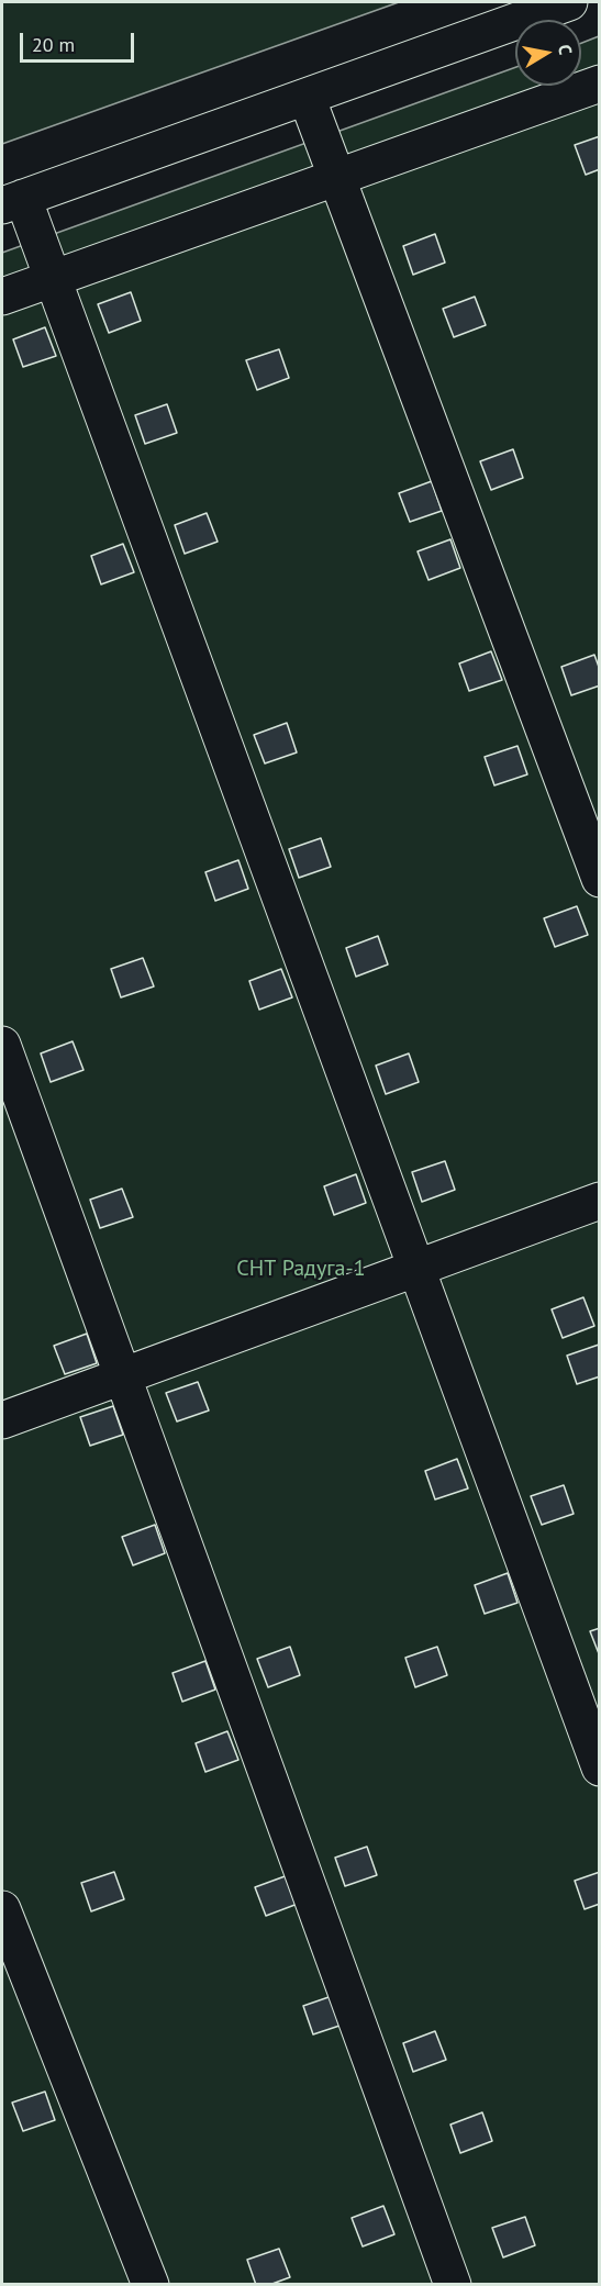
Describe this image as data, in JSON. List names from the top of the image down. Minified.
{"parks":["СНТ Радуга-1"],"scale_bar":"20 m","north":"right"}
